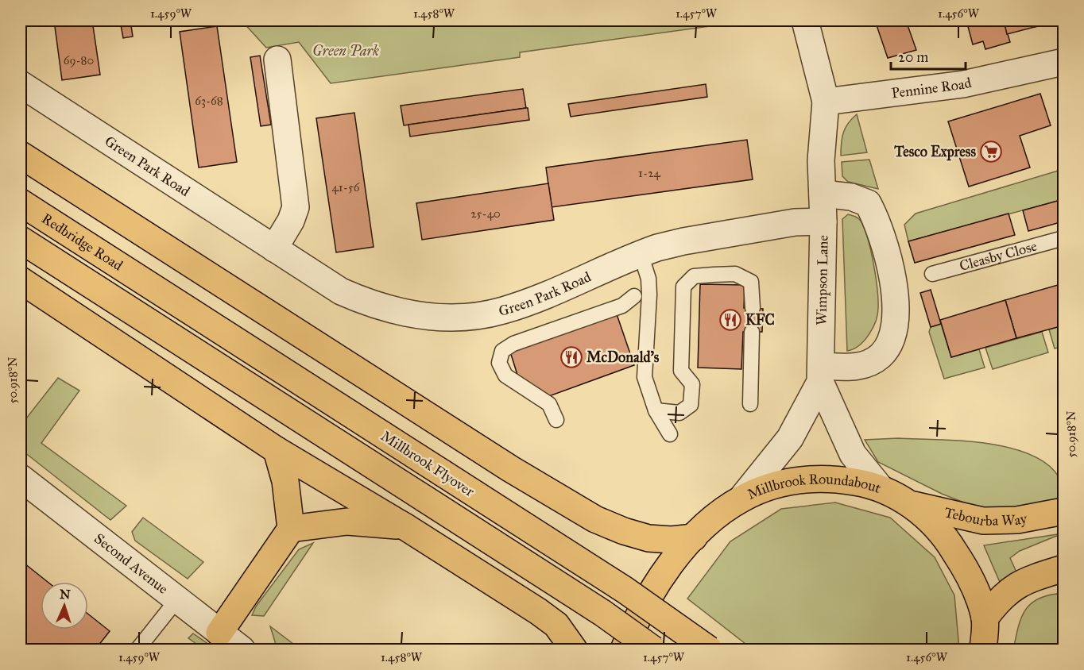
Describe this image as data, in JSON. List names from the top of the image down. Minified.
{"streets":{"main road":["Redbridge Road","Millbrook Flyover","Millbrook Roundabout","Tebourba Way"],"street":["Pennine Road","Green Park Road","Wimpson Lane","Second Avenue"],"lane":["Cleasby Close"]},"crossings":[["Pennine Road","Wimpson Lane"],["Green Park Road","Wimpson Lane"],["Redbridge Road","Millbrook Flyover"],["Millbrook Roundabout","Tebourba Way"]],"parks":["Green Park"],"places":{"supermarket":["Tesco Express"],"restaurant":["KFC","McDonald's"]},"house_numbers":["69-80","63-68","1-24","41-56","25-40"],"scale_bar":"20 m","north":"top","coordinates":["1.459°W","1.458°W","1.457°W","1.456°W","50.918°N"]}
